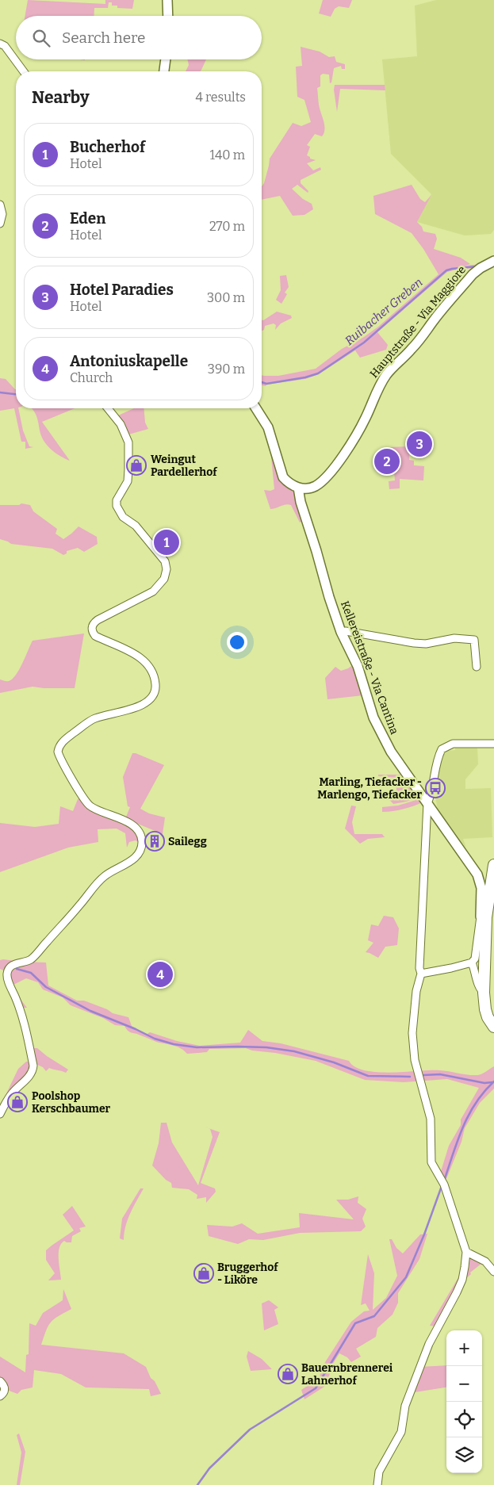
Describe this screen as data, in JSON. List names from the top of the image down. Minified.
{"streets":{"street":["Hauptstraße - Via Maggiore","Kellereistraße - Via Cantina"]},"crossings":[["Hauptstraße - Via Maggiore","Kellereistraße - Via Cantina"]],"water":["Ruibacher Greben"],"places":{"shop":["Weingut Pardellerhof","Poolshop Kerschbaumer","Bruggerhof - Liköre","Bauernbrennerei Lahnerhof"],"bus stop":["Marling, Tiefacker - Marlengo, Tiefacker"],"building":["Sailegg"]},"page":{"search":"Search here","heading":["Nearby","4 results"],"list":[{"mark":"1","name":"Bucherhof","note":"Hotel","value":"140 m"},{"mark":"2","name":"Eden","note":"Hotel","value":"270 m"},{"mark":"3","name":"Hotel Paradies","note":"Hotel","value":"300 m"},{"mark":"4","name":"Antoniuskapelle","note":"Church","value":"390 m"}],"pins":["3","2","1","4"],"map_buttons":["+","−"]}}
